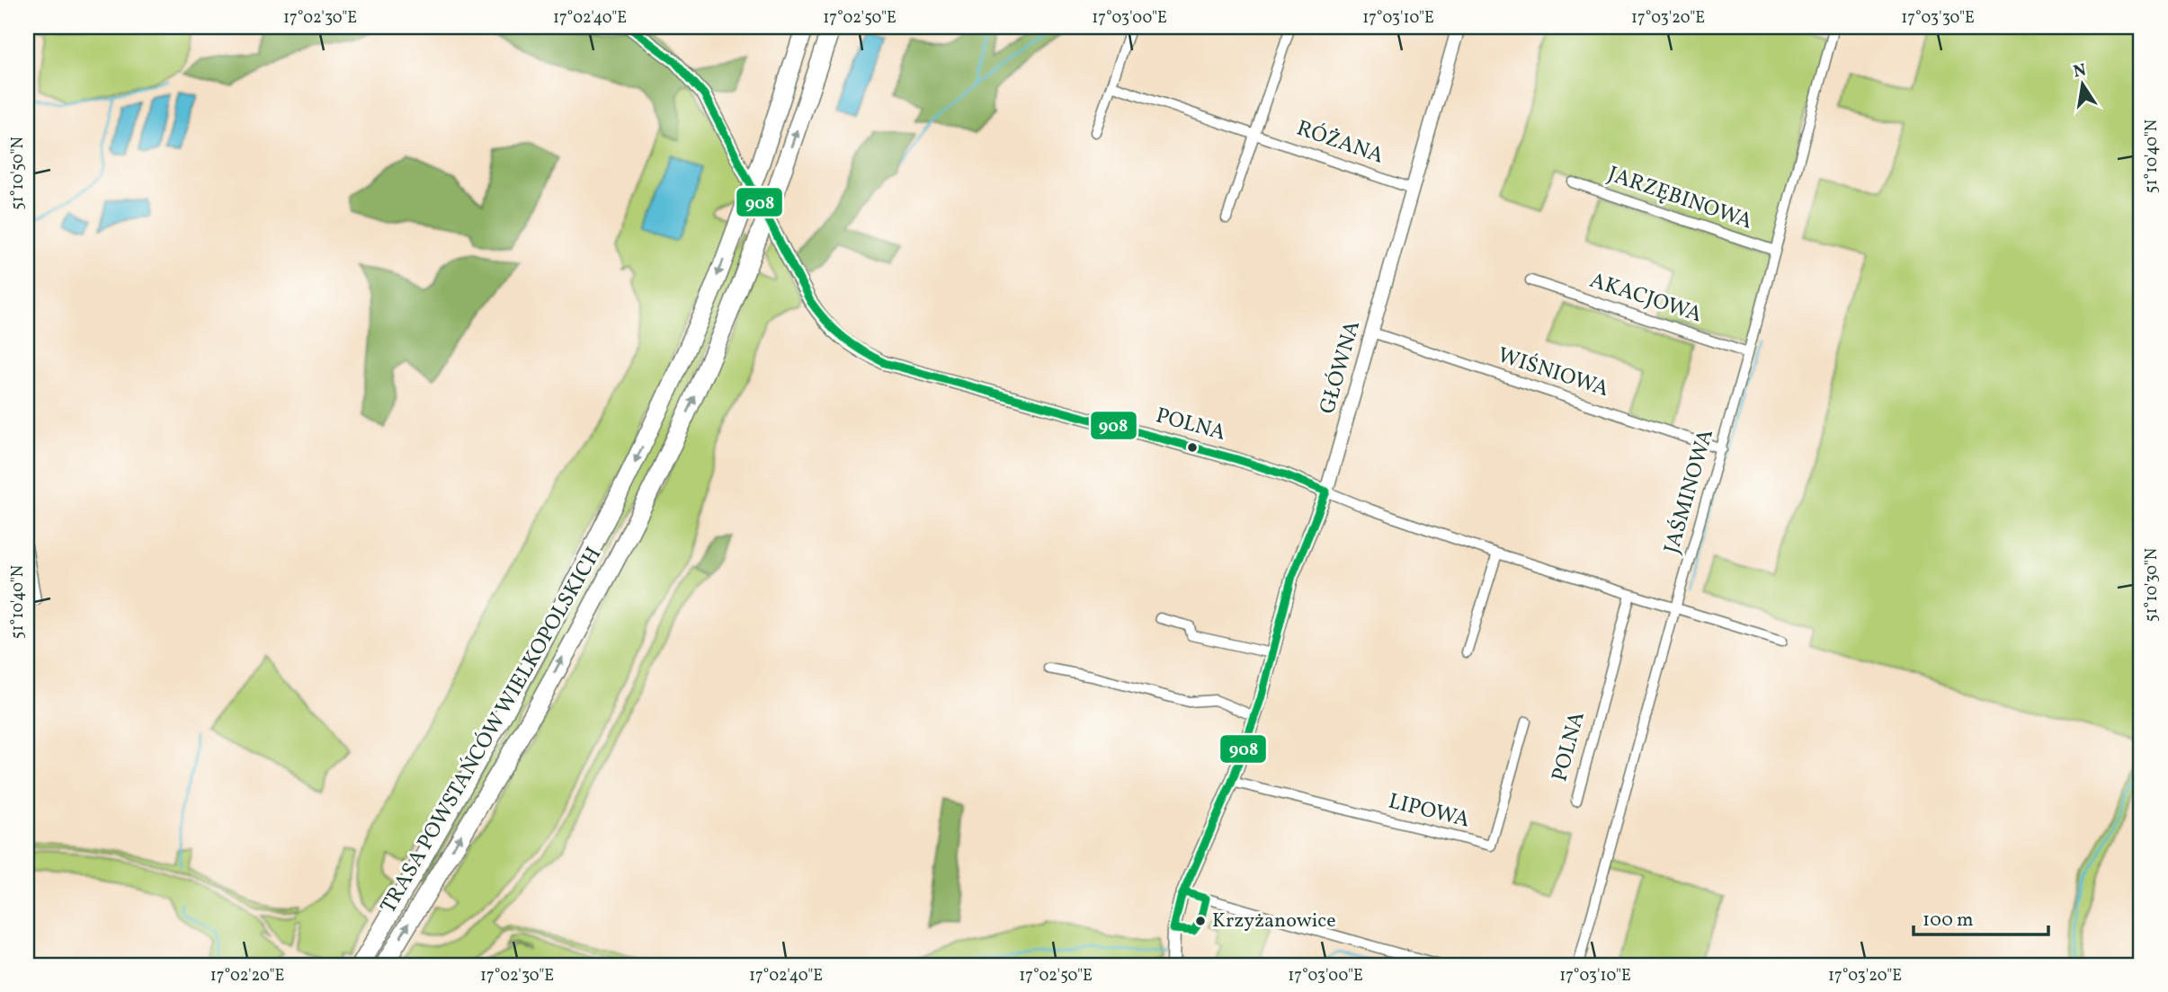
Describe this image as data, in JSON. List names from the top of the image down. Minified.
{"streets":{"highway":["TRASA POWSTAŃCÓW WIELKOPOLSKICH"],"street":["RÓŻANA","JARZĘBINOWA","AKACJOWA","GŁÓWNA","WIŚNIOWA","POLNA","JAŚMINOWA","LIPOWA"]},"crossings":[["RÓŻANA","GŁÓWNA"],["JARZĘBINOWA","JAŚMINOWA"],["AKACJOWA","JAŚMINOWA"],["GŁÓWNA","WIŚNIOWA"],["GŁÓWNA","POLNA"],["GŁÓWNA","LIPOWA"],["WIŚNIOWA","JAŚMINOWA"],["POLNA","JAŚMINOWA"]],"places":["Krzyżanowice"],"lines":["transit line 908"],"scale_bar":"100 m","north":"top","coordinates":["17°02'30\"E","17°02'40\"E","17°02'50\"E","17°03'00\"E","17°03'10\"E","17°03'20\"E","17°03'30\"E","51°10'40\"N","51°10'50\"N","51°10'30\"N","17°02'20\"E"]}
